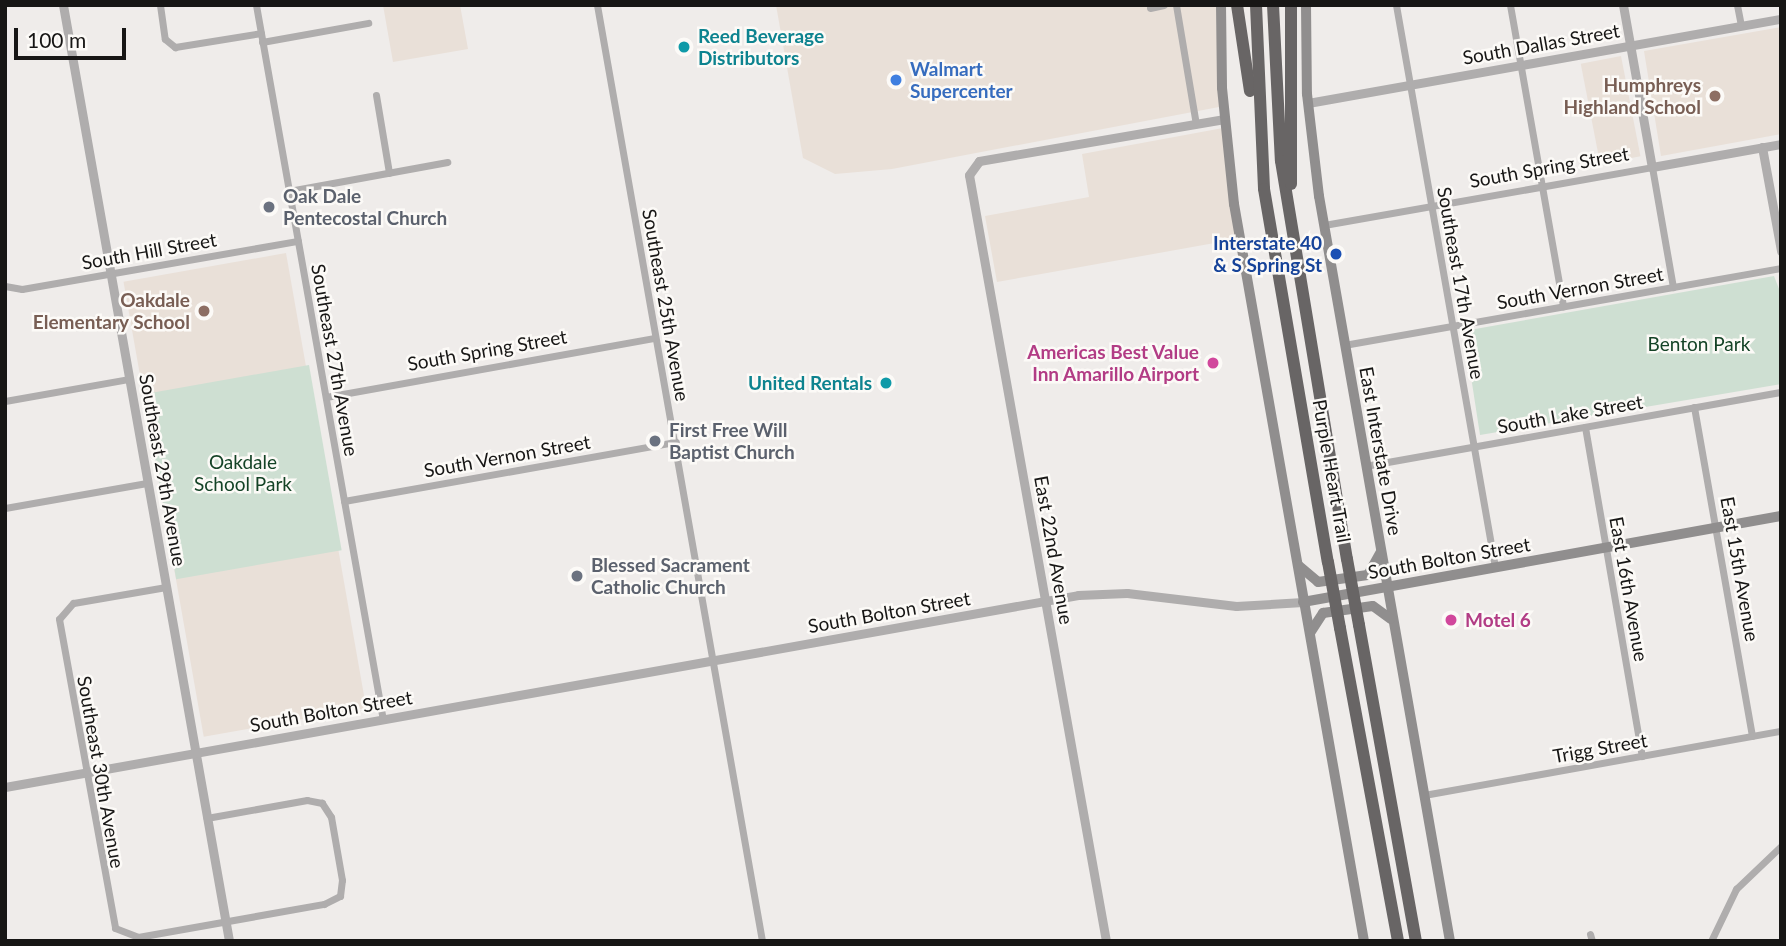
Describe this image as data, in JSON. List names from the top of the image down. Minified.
{"streets":{"highway":["Purple Heart Trail"],"main road":["East Interstate Drive","South Bolton Street"],"street":["South Dallas Street","South Spring Street","South Hill Street","Southeast 17th Avenue","South Vernon Street","Southeast 25th Avenue","Southeast 27th Avenue","South Lake Street","Southeast 29th Avenue","East 22nd Avenue","East 15th Avenue","East 16th Avenue","Trigg Street","Southeast 30th Avenue"]},"crossings":[["South Dallas Street","Southeast 17th Avenue"],["South Dallas Street","East Interstate Drive"],["South Spring Street","Southeast 17th Avenue"],["South Spring Street","Southeast 25th Avenue"],["South Spring Street","Southeast 27th Avenue"],["South Spring Street","East Interstate Drive"],["South Hill Street","Southeast 27th Avenue"],["South Hill Street","Southeast 29th Avenue"],["Southeast 17th Avenue","South Vernon Street"],["Southeast 17th Avenue","South Lake Street"],["Southeast 17th Avenue","South Bolton Street"],["South Vernon Street","Southeast 25th Avenue"],["South Vernon Street","Southeast 27th Avenue"],["South Vernon Street","East Interstate Drive"],["Southeast 25th Avenue","South Bolton Street"],["Southeast 27th Avenue","South Bolton Street"],["South Lake Street","East Interstate Drive"],["South Lake Street","East 15th Avenue"],["South Lake Street","East 16th Avenue"],["East Interstate Drive","South Bolton Street"],["East Interstate Drive","Trigg Street"],["Southeast 29th Avenue","South Bolton Street"],["Southeast 29th Avenue","Southeast 30th Avenue"],["East 22nd Avenue","South Bolton Street"],["South Bolton Street","East 15th Avenue"],["South Bolton Street","East 16th Avenue"],["South Bolton Street","Southeast 30th Avenue"],["East 15th Avenue","Trigg Street"],["East 16th Avenue","Trigg Street"]],"parks":["Benton Park","Oakdale School Park"],"places":["Reed Beverage Distributors","Walmart Supercenter","Humphreys Highland School","Oak Dale Pentecostal Church","Interstate 40 & S Spring St","Oakdale Elementary School","Americas Best Value Inn Amarillo Airport","United Rentals","First Free Will Baptist Church","Blessed Sacrament Catholic Church","Motel 6"],"scale_bar":"100 m"}
